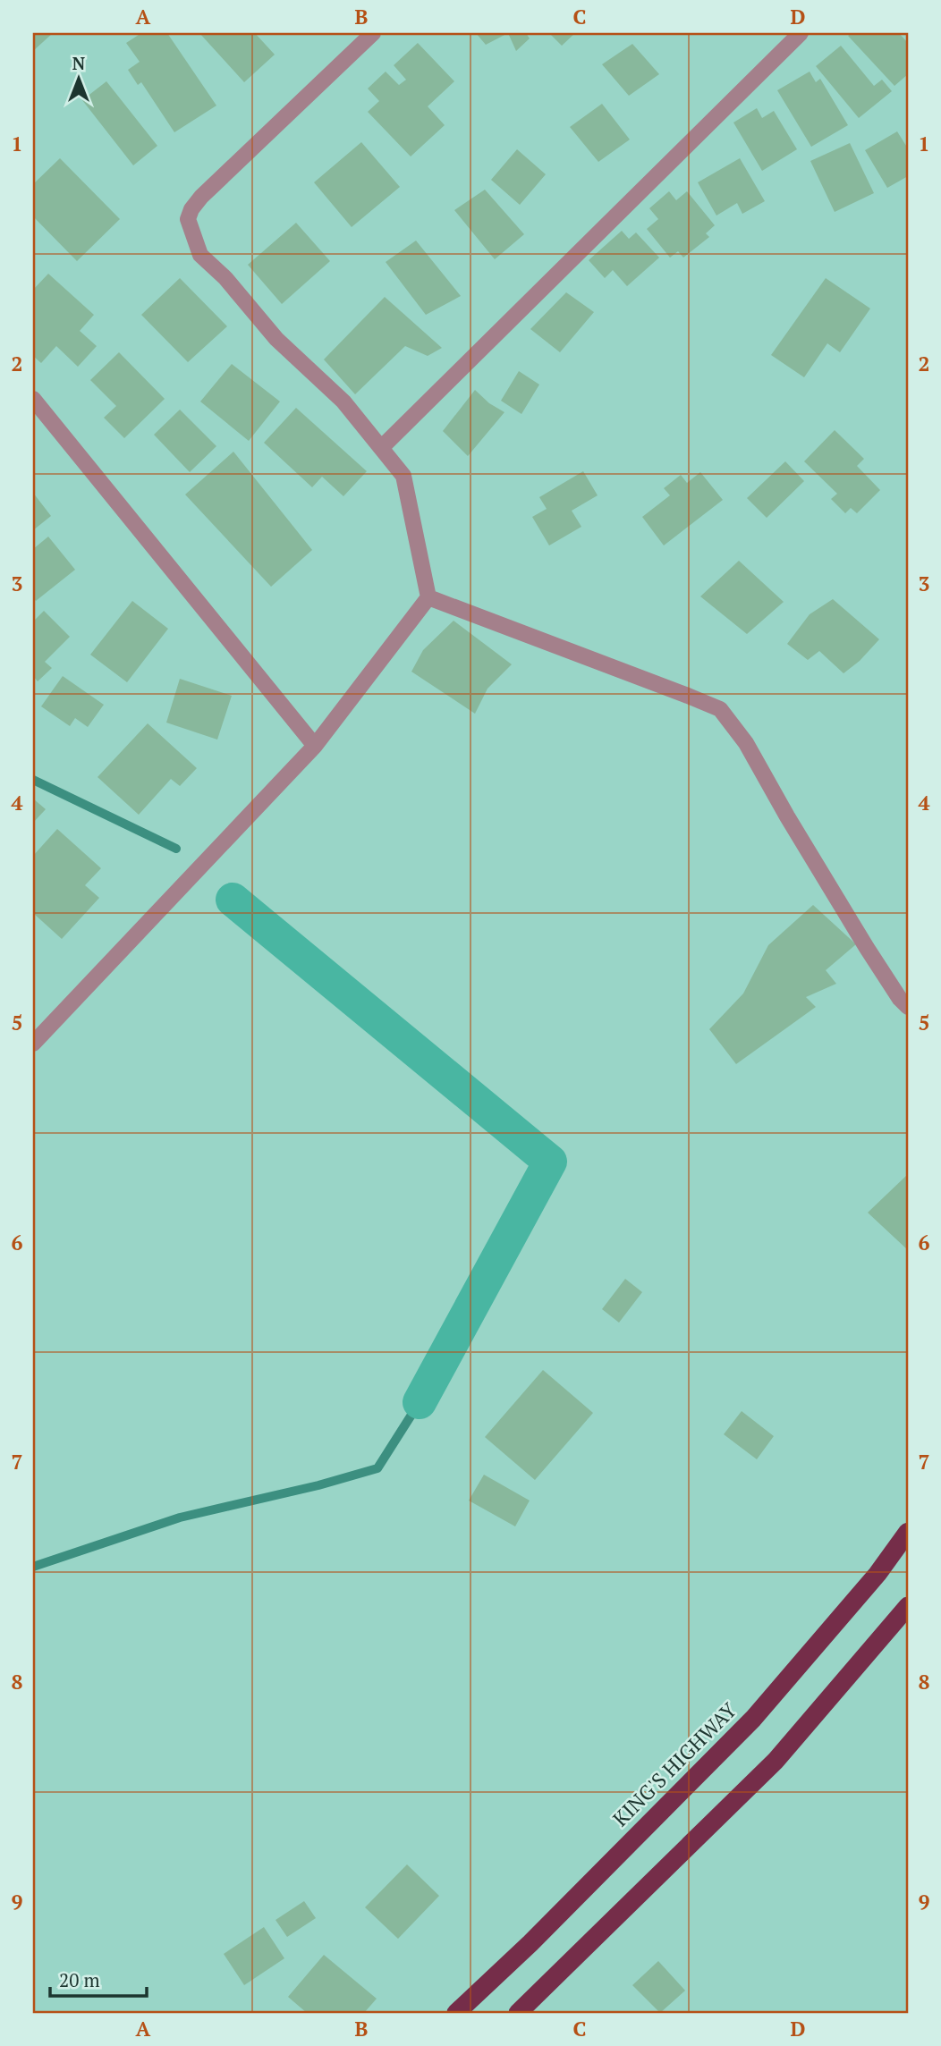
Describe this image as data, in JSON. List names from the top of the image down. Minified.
{"streets":{"highway":["KING'S HIGHWAY"]},"scale_bar":"20 m","north":"top","grid":{"columns":["A","B","C","D"],"rows":["1","2","3","4","5","6","7","8","9"]}}
